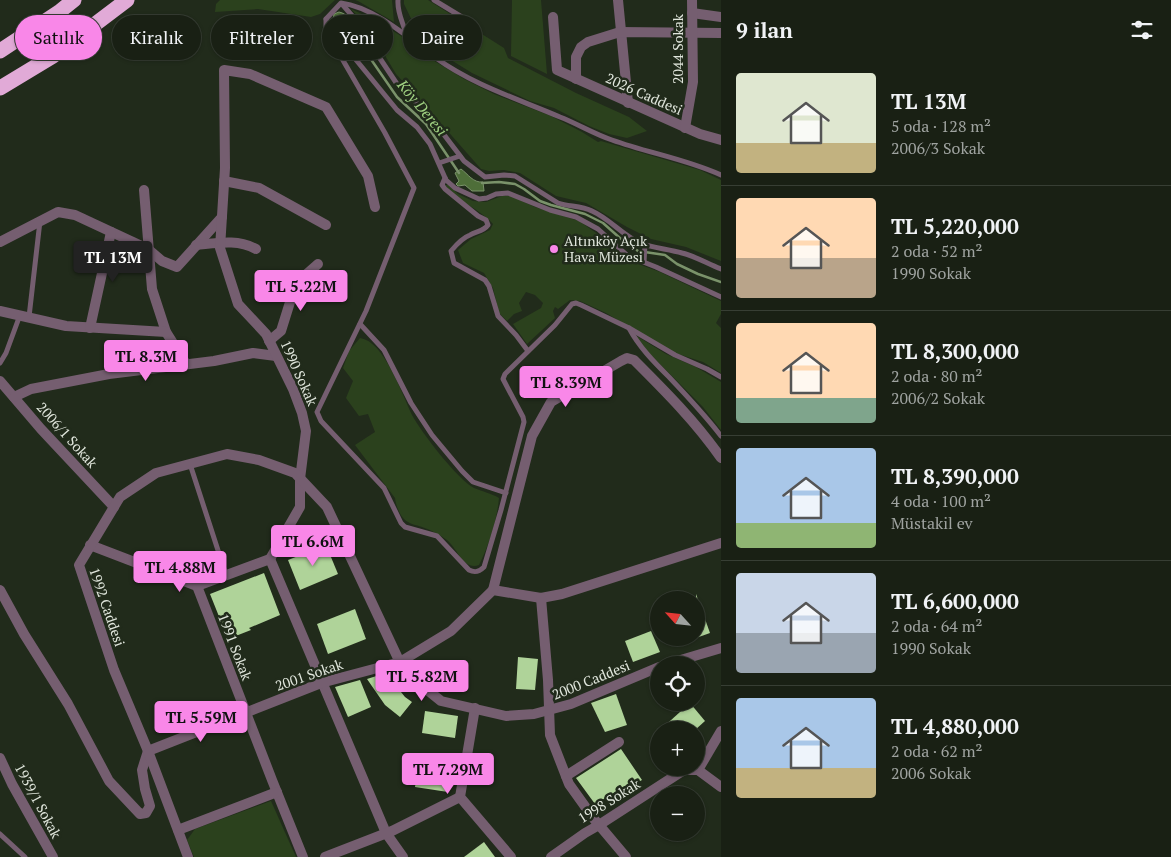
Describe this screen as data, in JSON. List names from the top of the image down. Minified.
{"streets":{"street":["2044 Sokak","2026 Caddesi","1990 Sokak","2006/1 Sokak","1992 Caddesi","1991 Sokak","2001 Sokak","2000 Caddesi","1939/1 Sokak","1998 Sokak"]},"crossings":[["2044 Sokak","2026 Caddesi"],["1990 Sokak","1992 Caddesi"],["1990 Sokak","2000 Caddesi"],["2006/1 Sokak","1992 Caddesi"],["1992 Caddesi","2001 Sokak"],["1992 Caddesi","2000 Caddesi"],["1991 Sokak","2001 Sokak"],["2001 Sokak","2000 Caddesi"]],"water":["Köy Deresi"],"places":["Altınköy Açık Hava Müzesi"],"north":"top left","page":{"heading":"9 ilan","chip":["Satılık","Kiralık","Filtreler","Yeni","Daire"],"list":[{"name":"TL 13M","note":"5 oda · 128 m² · 2006/3 Sokak"},{"name":"TL 5,220,000","note":"2 oda · 52 m² · 1990 Sokak"},{"name":"TL 8,300,000","note":"2 oda · 80 m² · 2006/2 Sokak"},{"name":"TL 8,390,000","note":"4 oda · 100 m² · Müstakil ev"},{"name":"TL 6,600,000","note":"2 oda · 64 m² · 1990 Sokak"},{"name":"TL 4,880,000","note":"2 oda · 62 m² · 2006 Sokak"}],"price":["TL 13M","TL 5.22M","TL 8.3M","TL 8.39M","TL 6.6M","TL 4.88M","TL 5.82M","TL 5.59M","TL 7.29M"],"map_buttons":["+","−"]}}
